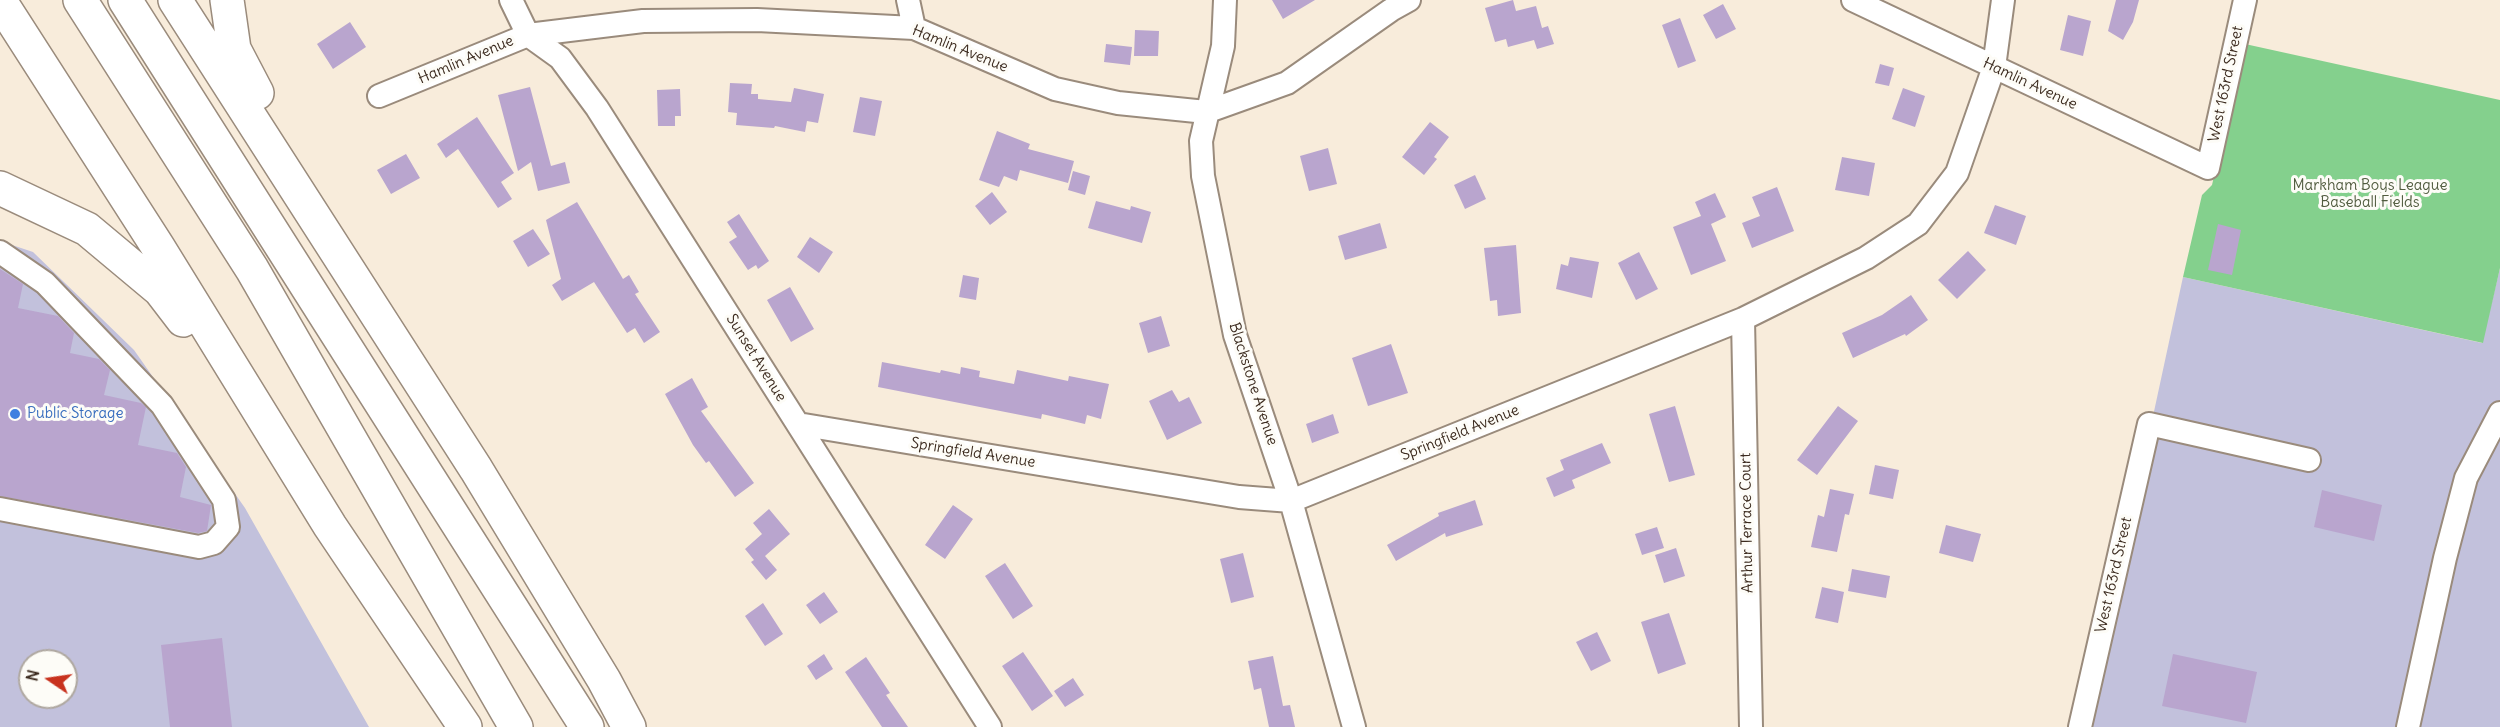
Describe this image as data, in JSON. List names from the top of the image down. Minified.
{"streets":{"street":["Hamlin Avenue","West 163rd Street","Sunset Avenue","Blackstone Avenue","Springfield Avenue","Arthur Terrace Court"]},"crossings":[["Hamlin Avenue","West 163rd Street"],["Hamlin Avenue","Sunset Avenue"],["Hamlin Avenue","Blackstone Avenue"],["Hamlin Avenue","Springfield Avenue"],["Sunset Avenue","Springfield Avenue"],["Blackstone Avenue","Springfield Avenue"],["Springfield Avenue","Arthur Terrace Court"]],"parks":["Markham Boys League Baseball Fields"],"places":["Public Storage"],"north":"left"}
